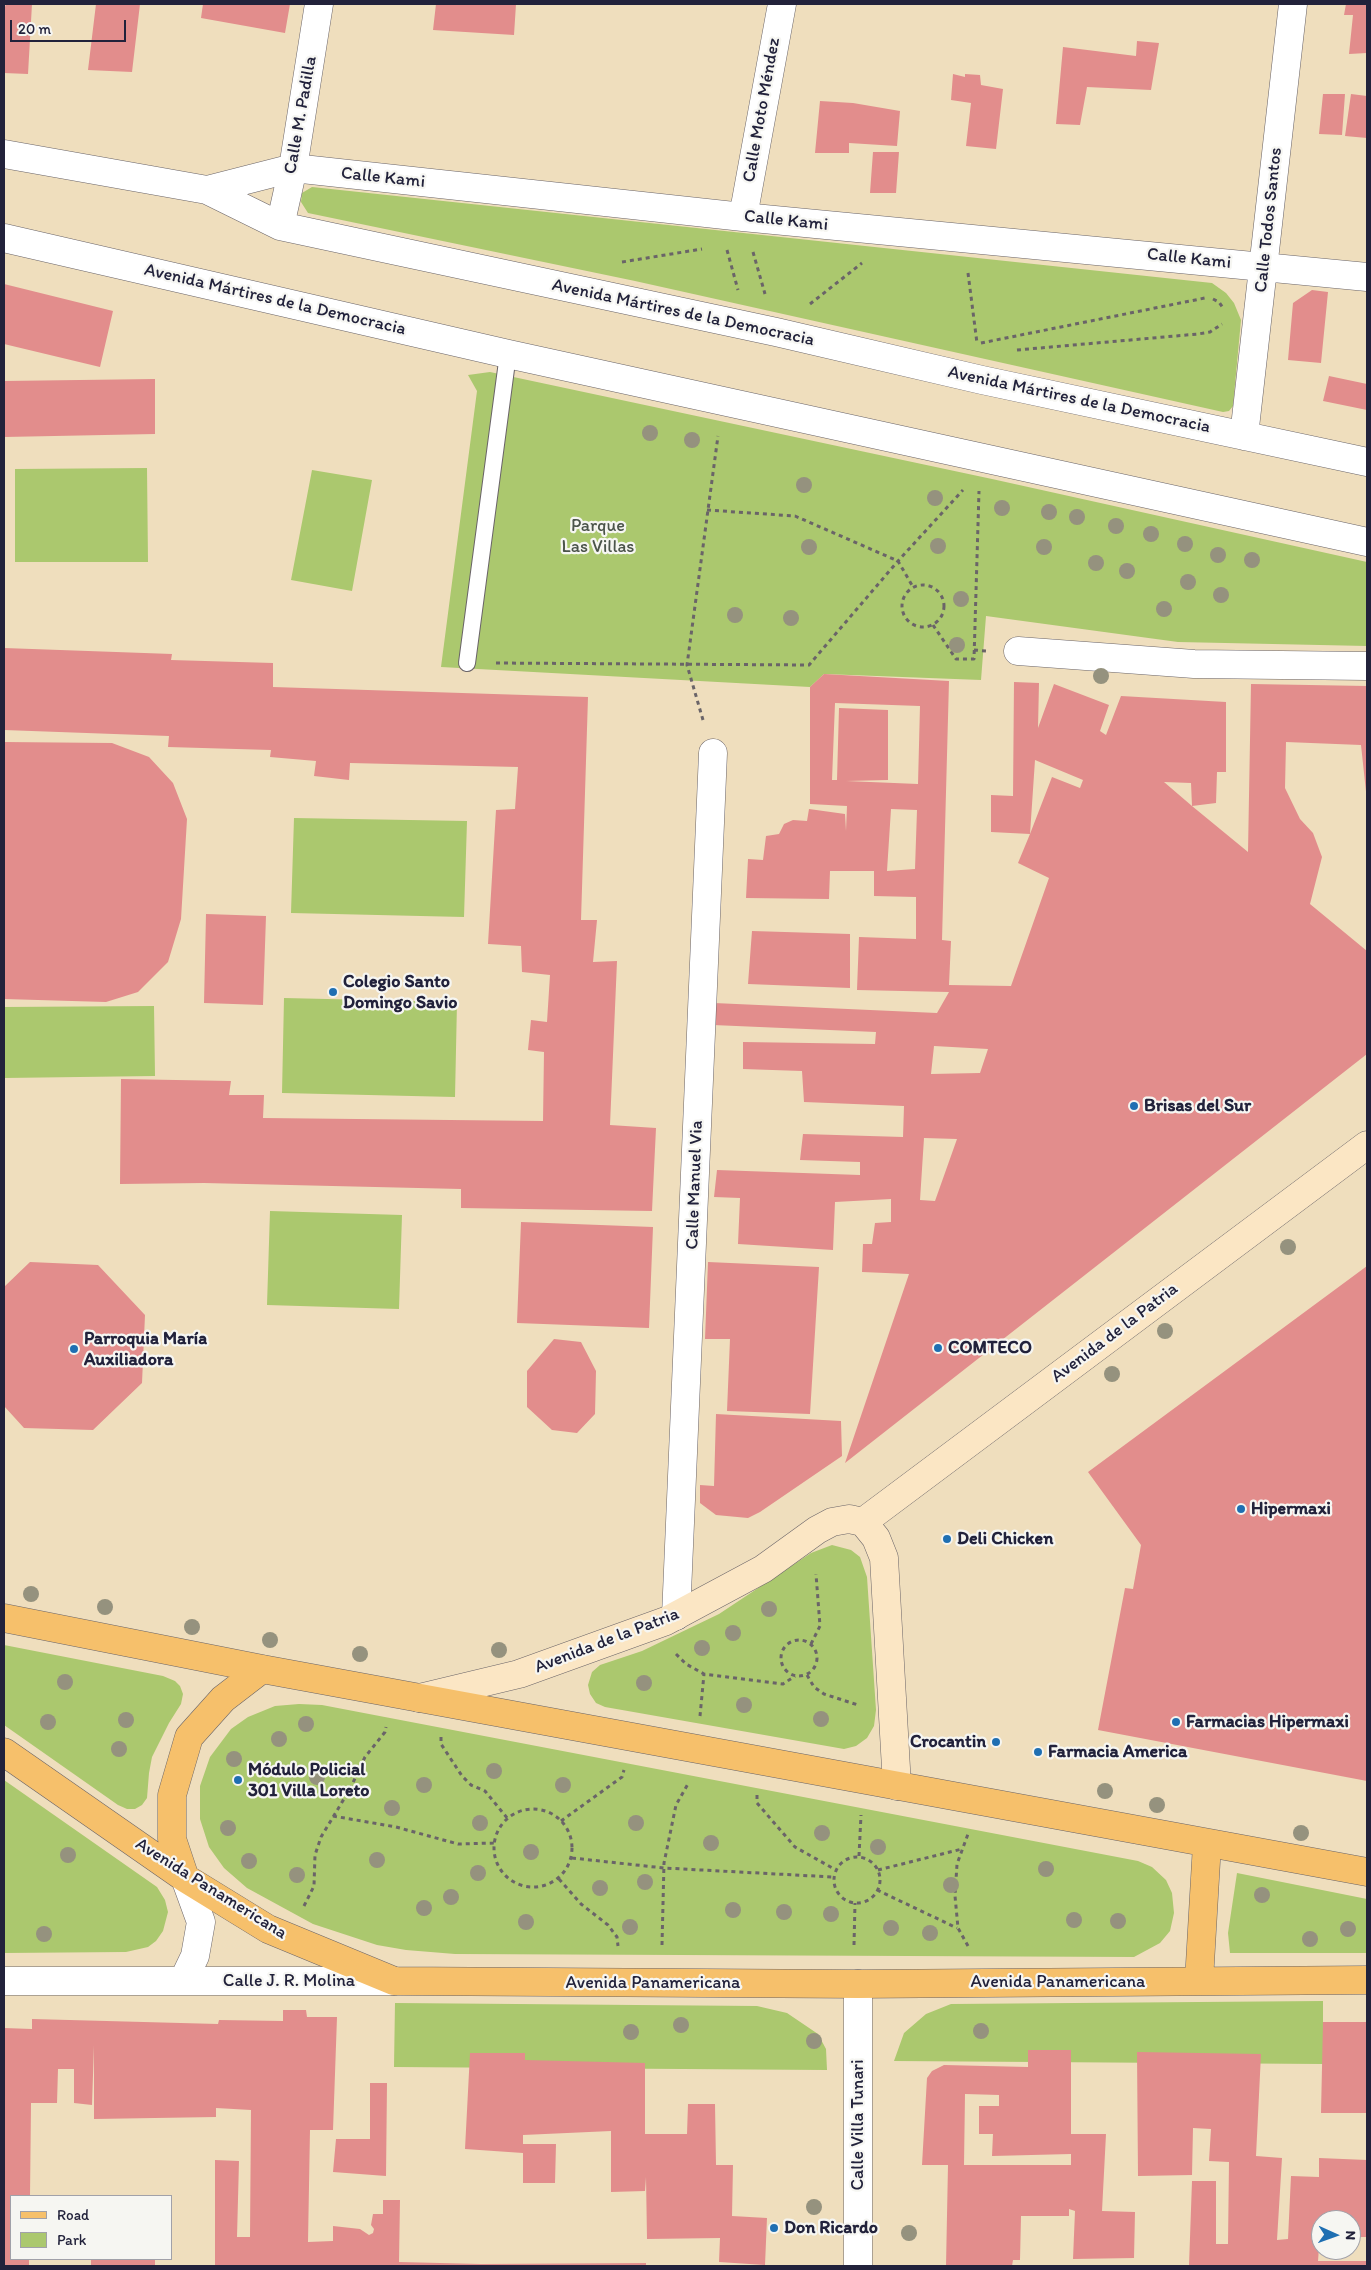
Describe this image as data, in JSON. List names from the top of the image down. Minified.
{"streets":{"main road":["Avenida de la Patria","Avenida Panamericana"],"street":["Calle Moto Méndez","Calle M. Padilla","Calle Kami","Calle Todos Santos","Avenida Mártires de la Democracia","Calle Manuel Via","Calle J. R. Molina","Calle Villa Tunari"]},"crossings":[["Calle Moto Méndez","Calle Kami"],["Calle M. Padilla","Calle Kami"],["Calle M. Padilla","Avenida Mártires de la Democracia"],["Calle Kami","Calle Todos Santos"],["Calle Kami","Avenida Mártires de la Democracia"],["Calle Todos Santos","Avenida Mártires de la Democracia"],["Calle Manuel Via","Avenida de la Patria"],["Avenida Panamericana","Calle J. R. Molina"],["Avenida Panamericana","Calle Villa Tunari"]],"parks":["Parque Las Villas"],"places":["Colegio Santo Domingo Savio","Brisas del Sur","COMTECO","Parroquia María Auxiliadora","Hipermaxi","Deli Chicken","Farmacias Hipermaxi","Crocantin","Farmacia America","Módulo Policial 301 Villa Loreto","Don Ricardo"],"legend":["Road","Park"],"scale_bar":"20 m","north":"right"}
